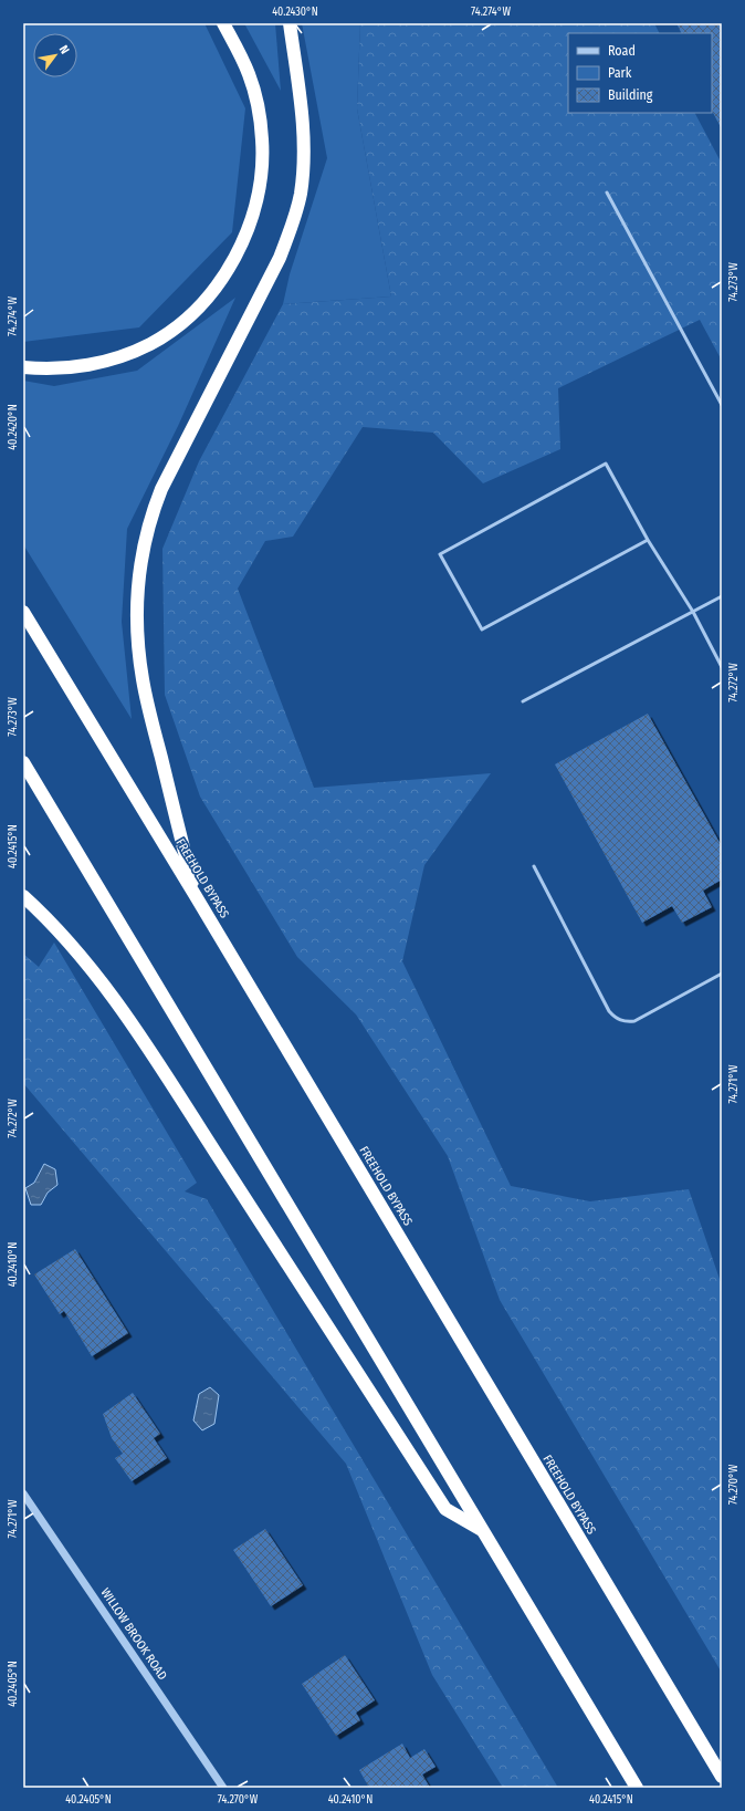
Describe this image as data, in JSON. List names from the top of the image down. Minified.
{"streets":{"highway":["FREEHOLD BYPASS"],"street":["WILLOW BROOK ROAD"]},"legend":["Road","Park","Building"],"north":"top right","coordinates":["40.2430°N","74.274°W","74.273°W","40.2420°N","74.272°W","40.2415°N","74.271°W","40.2410°N","74.270°W","40.2405°N"]}
